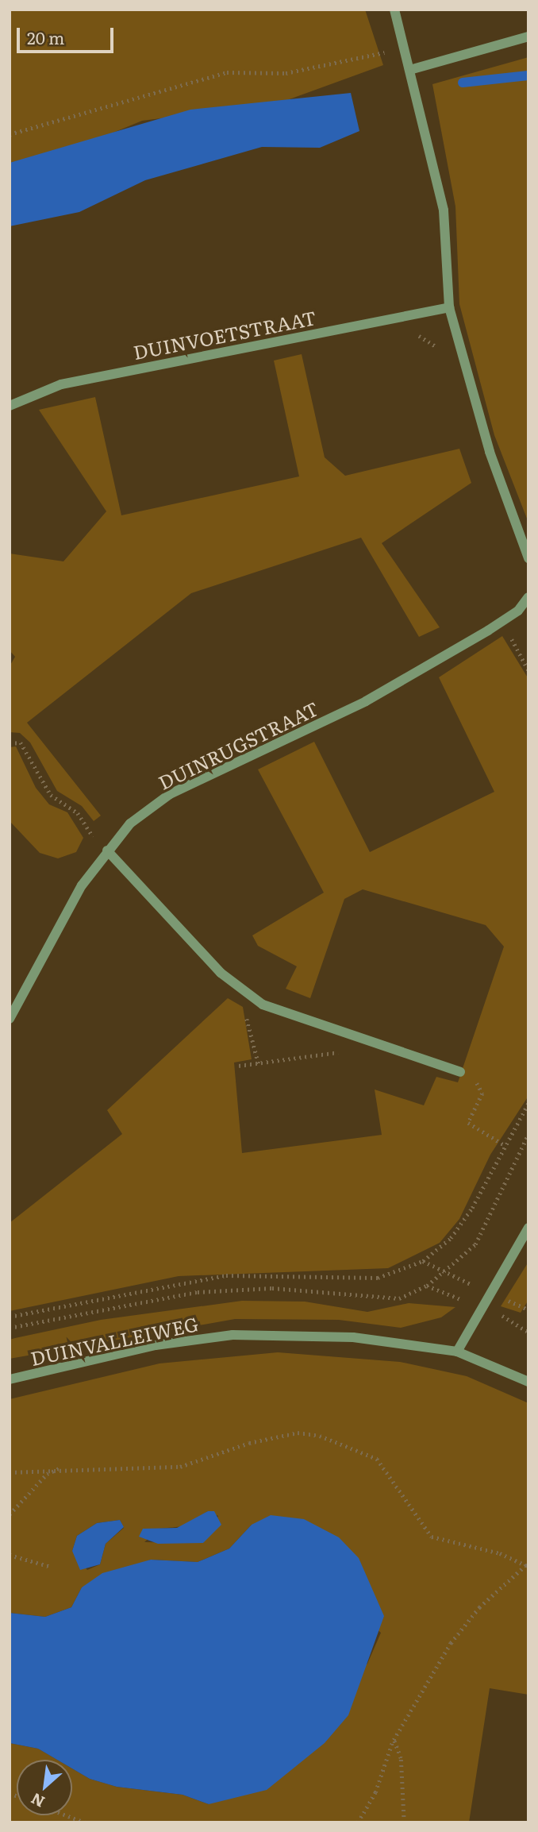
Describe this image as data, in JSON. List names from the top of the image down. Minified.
{"streets":{"street":["DUINVOETSTRAAT","DUINRUGSTRAAT","DUINVALLEIWEG"]},"scale_bar":"20 m","north":"bottom left"}
